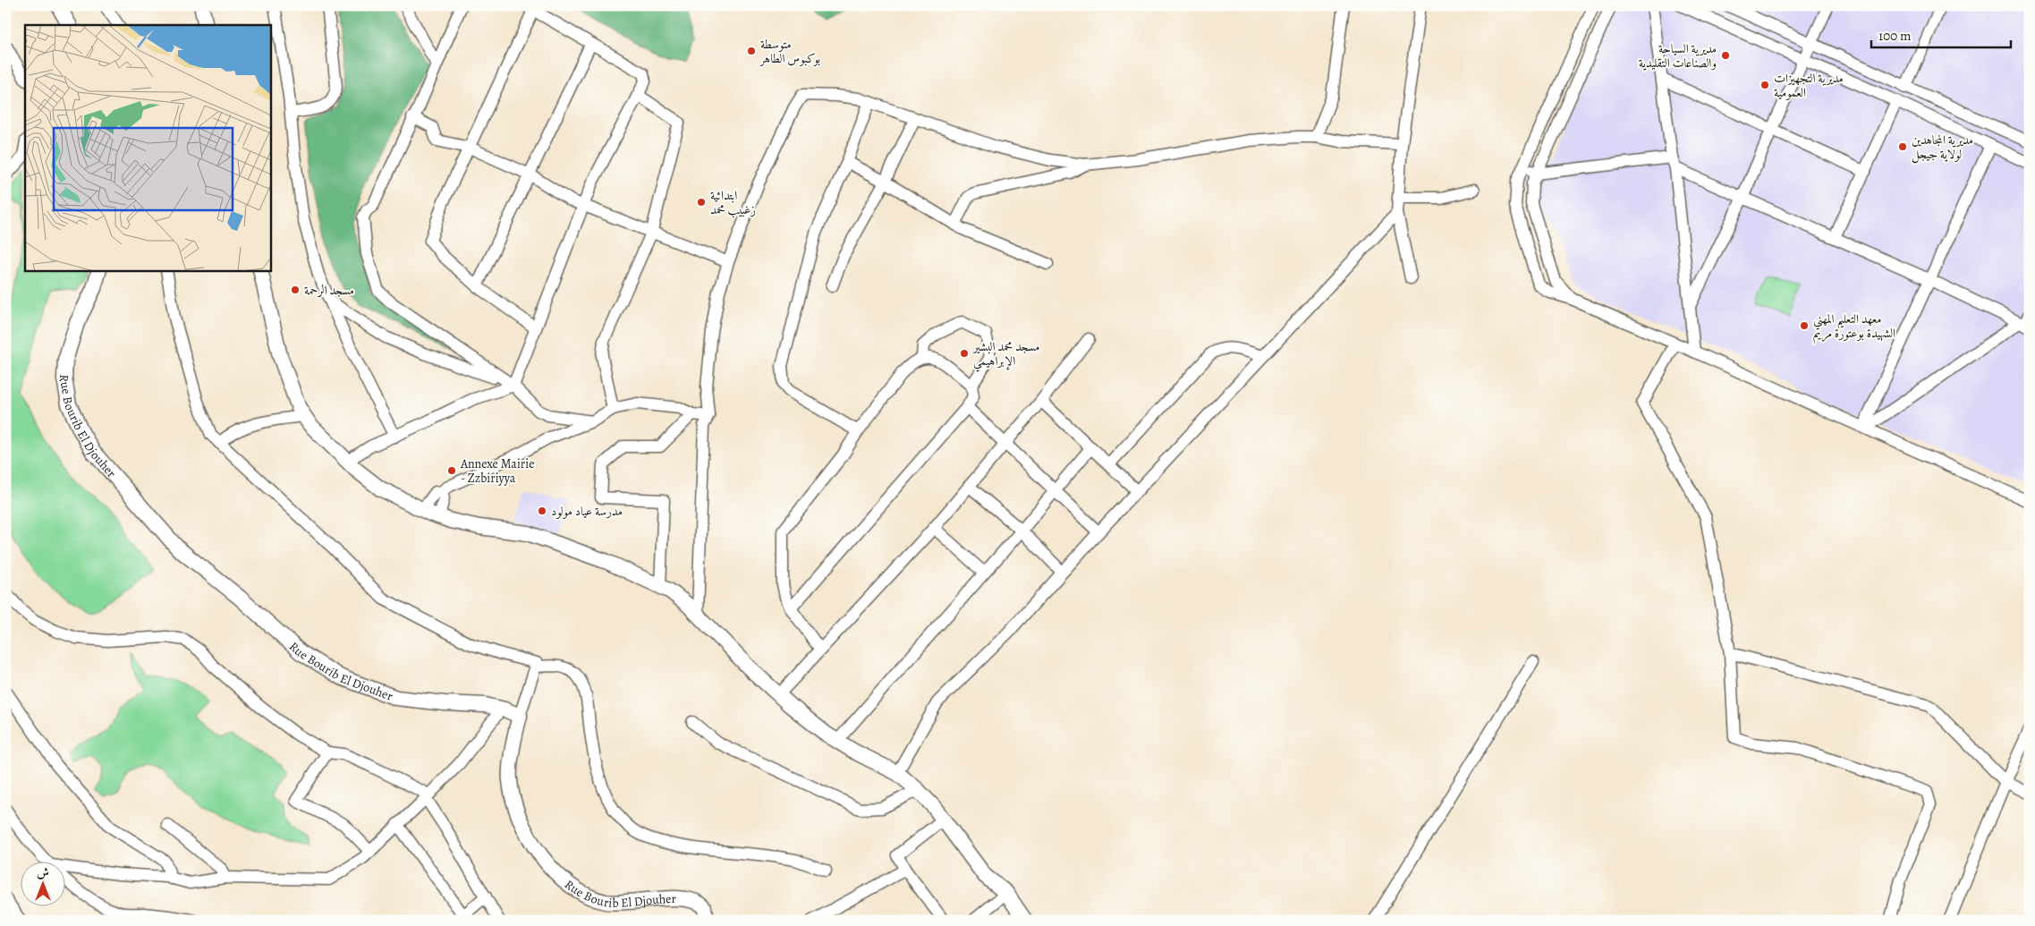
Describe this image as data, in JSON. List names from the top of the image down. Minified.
{"streets":{"main road":["Rue Bourib El Djouher"]},"places":["متوسطة بوكبوس الطاهر","مديرية السياحة والصناعات التقليدية","مديرية التجهيزات العمومية","مديرية المجاهدين لولاية جيجل","ابتدائية زغبيب محمد","مسجد الرحمة","معهد التعليم المهني الشهيدة بوعتورة مريم","مسجد محمد البشير الإبراهيمي","Annexe Mairie - Zzbiriyya","مدرسة عياد مولود"],"scale_bar":"100 m","north":"top"}
